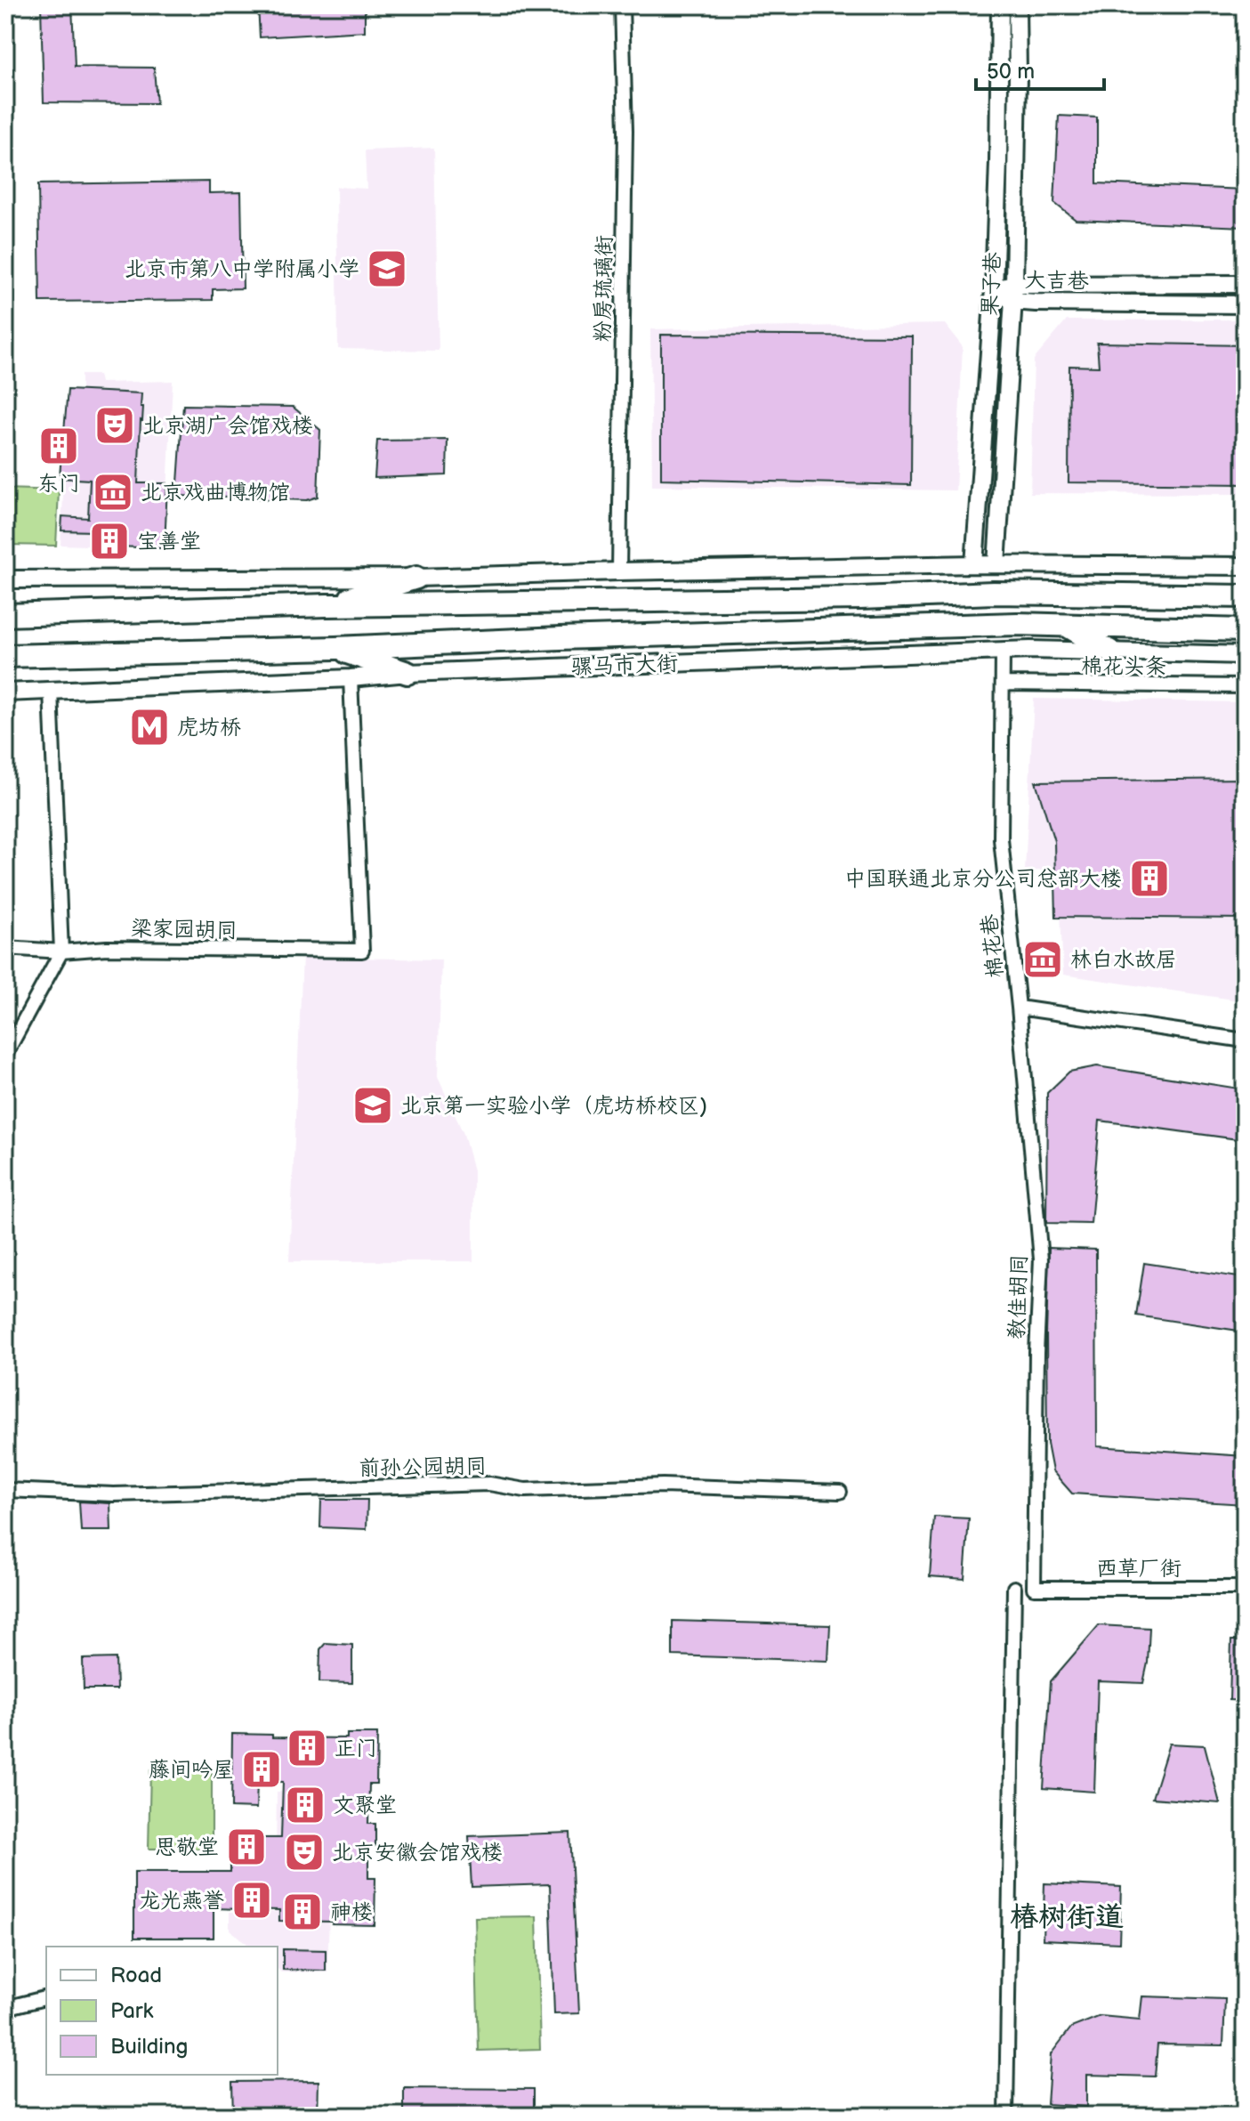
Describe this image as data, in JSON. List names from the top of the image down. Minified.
{"streets":{"main road":["骡马市大街"],"street":["大吉巷","果子巷","粉房琉璃街","棉花头条","梁家园胡同","棉花巷","教佳胡同","前孙公园胡同","西草厂街"]},"crossings":[["大吉巷","果子巷"],["骡马市大街","梁家园胡同"],["骡马市大街","棉花巷"],["棉花头条","棉花巷"],["棉花巷","教佳胡同"],["教佳胡同","西草厂街"]],"districts":["椿树街道"],"places":{"school or university":["北京市第八中学附属小学","北京第一实验小学（虎坊桥校区)"],"theatre":["北京湖广会馆戏楼","北京安徽会馆戏楼"],"building":["东门","宝善堂","中国联通北京分公司总部大楼","正门","藤间吟屋","文聚堂","思敬堂","龙光燕誉","神楼"],"museum":["北京戏曲博物馆","林白水故居"],"metro station":["虎坊桥"]},"legend":["Road","Park","Building"],"scale_bar":"50 m"}
